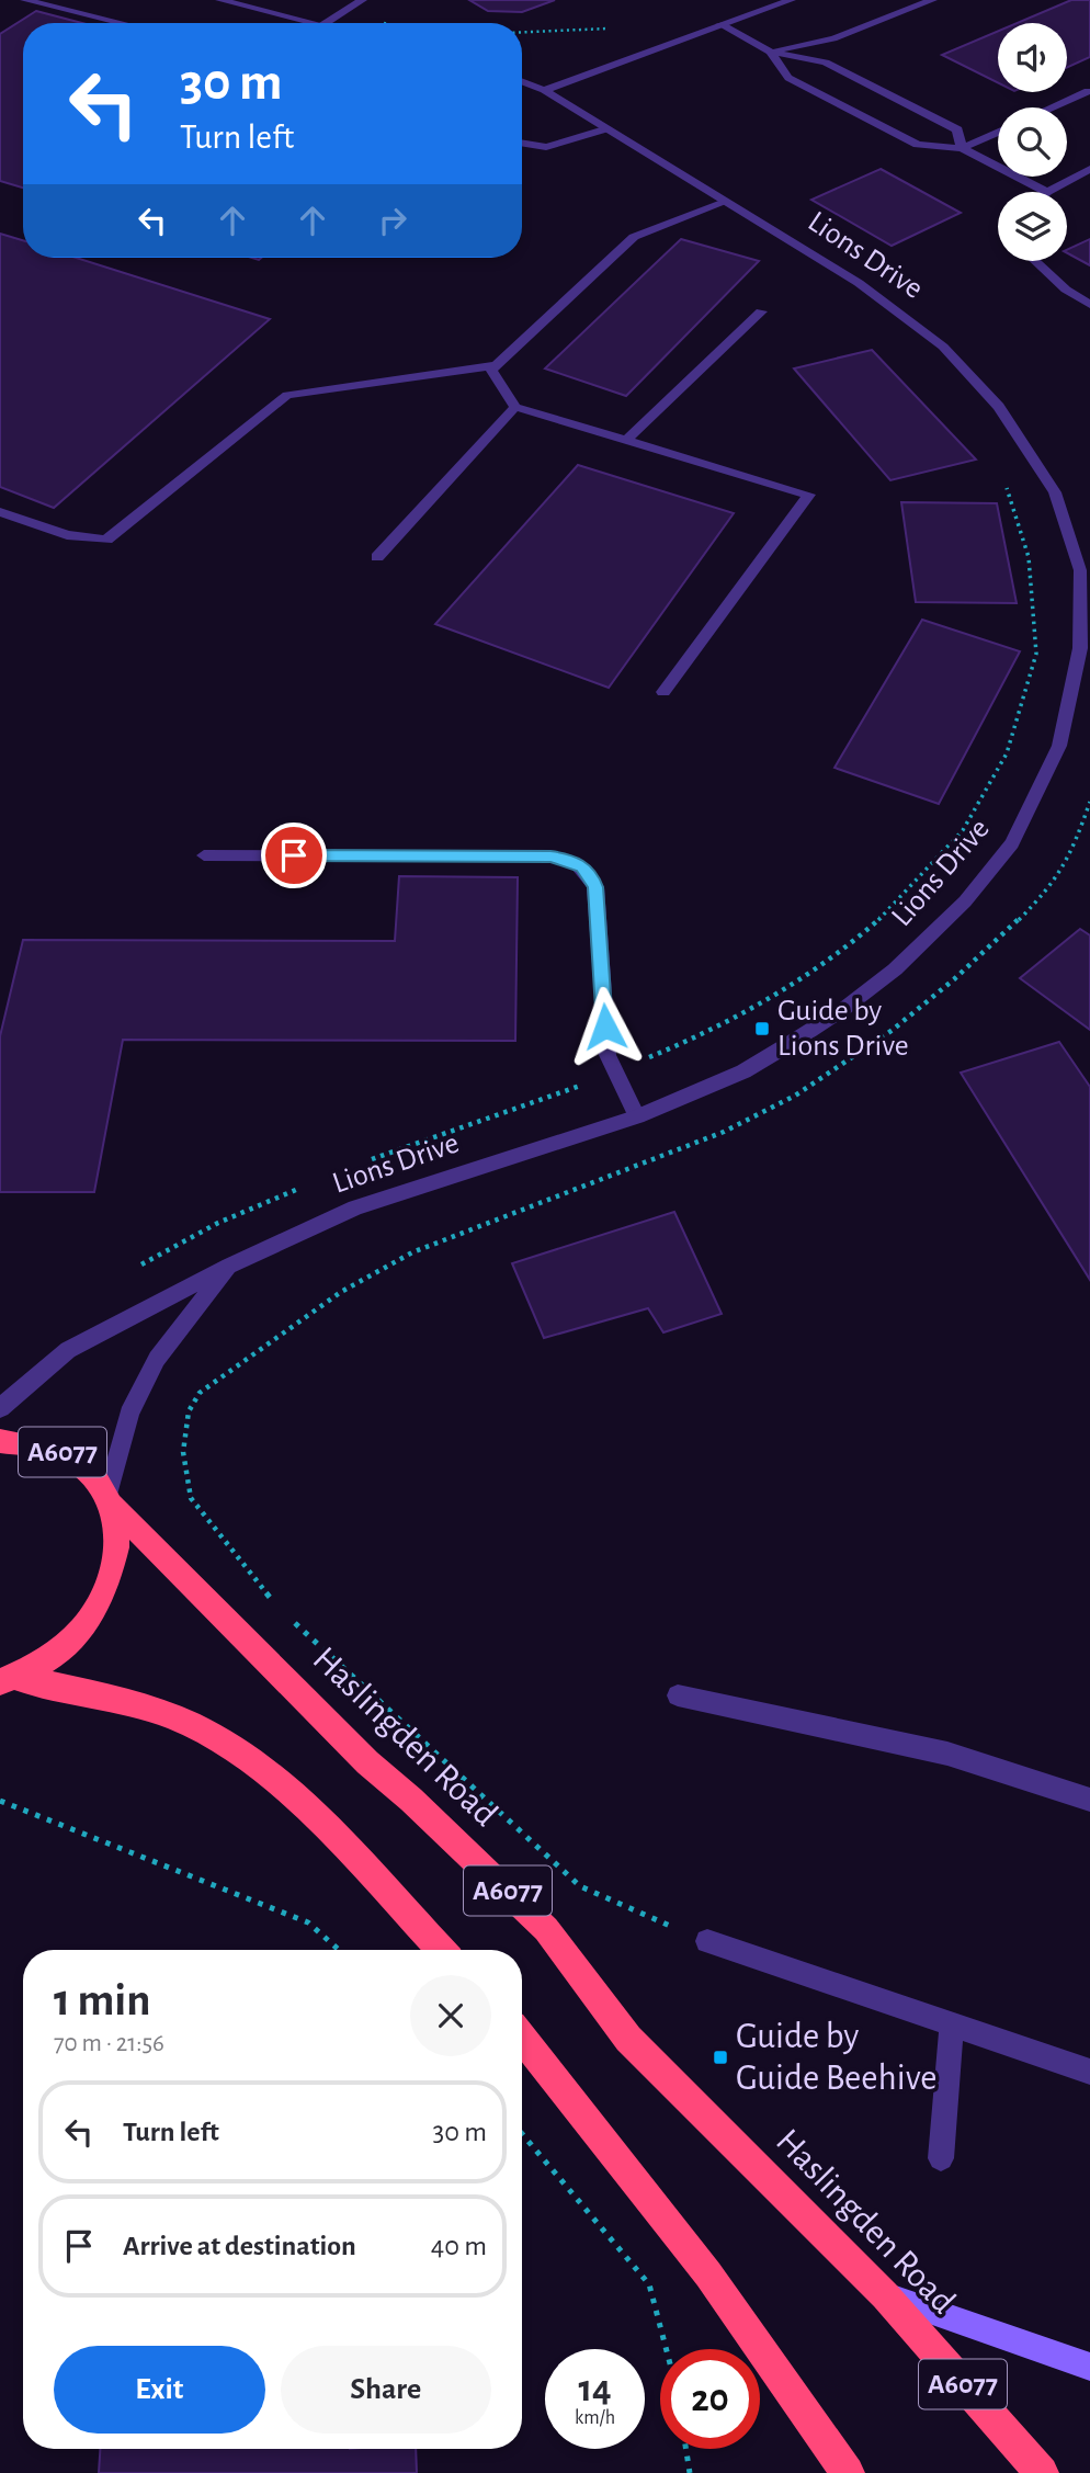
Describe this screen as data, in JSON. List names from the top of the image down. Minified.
{"streets":{"highway":["A6077","Haslingden Road"],"street":["Lions Drive"]},"crossings":[["Lions Drive","A6077"],["Lions Drive","Haslingden Road"],["A6077","Haslingden Road"]],"places":{"transit":["Guide by Lions Drive","Guide by Guide Beehive"]},"page":{"turn":["30 m","Turn left"],"heading":["1 min","70 m · 21:56"],"list":[{"name":"Turn left","value":"30 m"},{"name":"Arrive at destination","value":"40 m"}],"buttons":["Exit","Share"],"speed":"14 km/h","limit":"20"}}
